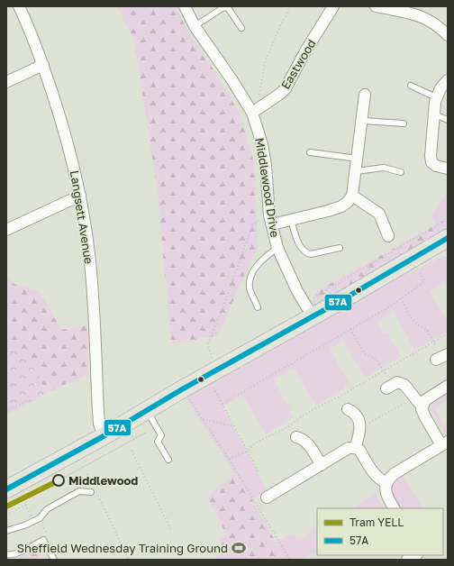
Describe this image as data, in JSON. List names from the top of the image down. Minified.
{"streets":{"street":["Eastwood","Middlewood Drive","Langsett Avenue"]},"crossings":[["Eastwood","Middlewood Drive"]],"places":{"other":["Middlewood"],"sports":["Sheffield Wednesday Training Ground"]},"lines":["transit line 57A","tram line YELL"],"legend":["Tram YELL","57A"]}
